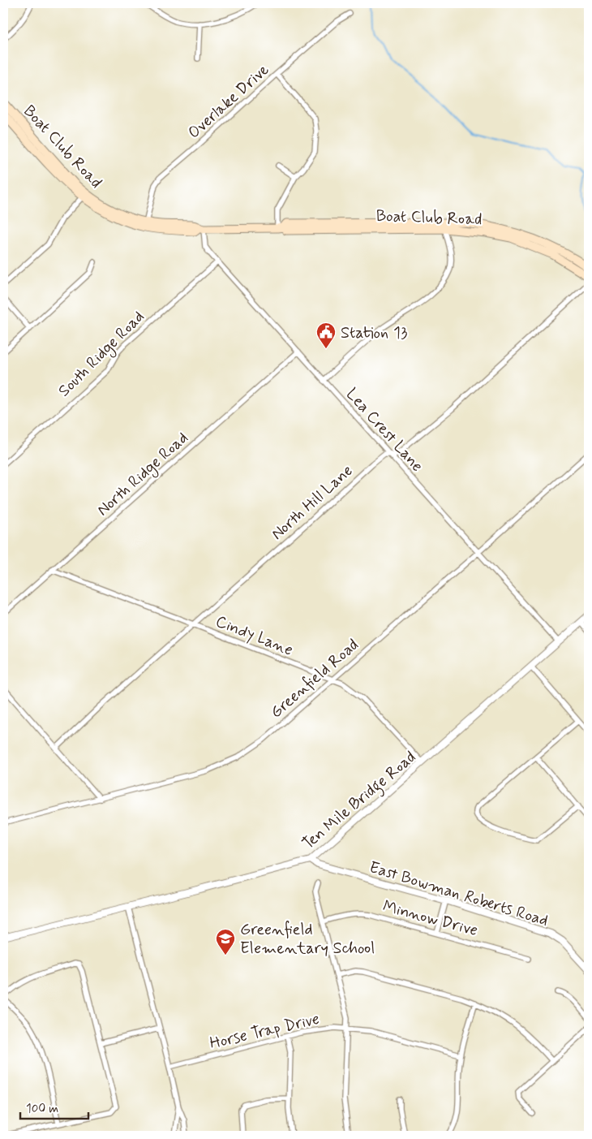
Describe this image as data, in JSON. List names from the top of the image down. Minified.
{"streets":{"main road":["Boat Club Road"],"street":["Overlake Drive","South Ridge Road","Lea Crest Lane","North Ridge Road","North Hill Lane","Cindy Lane","Greenfield Road","Ten Mile Bridge Road","East Bowman Roberts Road","Minnow Drive","Horse Trap Drive"]},"crossings":[["Overlake Drive","Boat Club Road"],["Boat Club Road","Lea Crest Lane"],["South Ridge Road","Lea Crest Lane"],["Lea Crest Lane","North Ridge Road"],["Lea Crest Lane","North Hill Lane"],["Lea Crest Lane","Greenfield Road"],["Lea Crest Lane","Ten Mile Bridge Road"],["North Ridge Road","Cindy Lane"],["North Hill Lane","Cindy Lane"],["Cindy Lane","Greenfield Road"],["Cindy Lane","Ten Mile Bridge Road"],["Ten Mile Bridge Road","East Bowman Roberts Road"]],"places":{"public building":["Station 13"],"school or university":["Greenfield Elementary School"]},"scale_bar":"100 m"}
